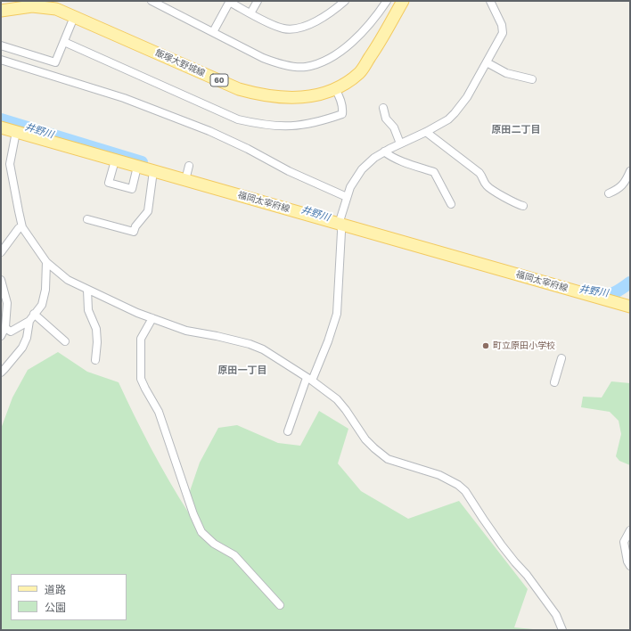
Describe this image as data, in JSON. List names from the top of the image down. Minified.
{"streets":{"main road":["飯塚大野城線","60","福岡太宰府線"]},"districts":["原田二丁目","原田一丁目"],"water":["井野川"],"places":["町立原田小学校"],"legend":["道路","公園"]}
